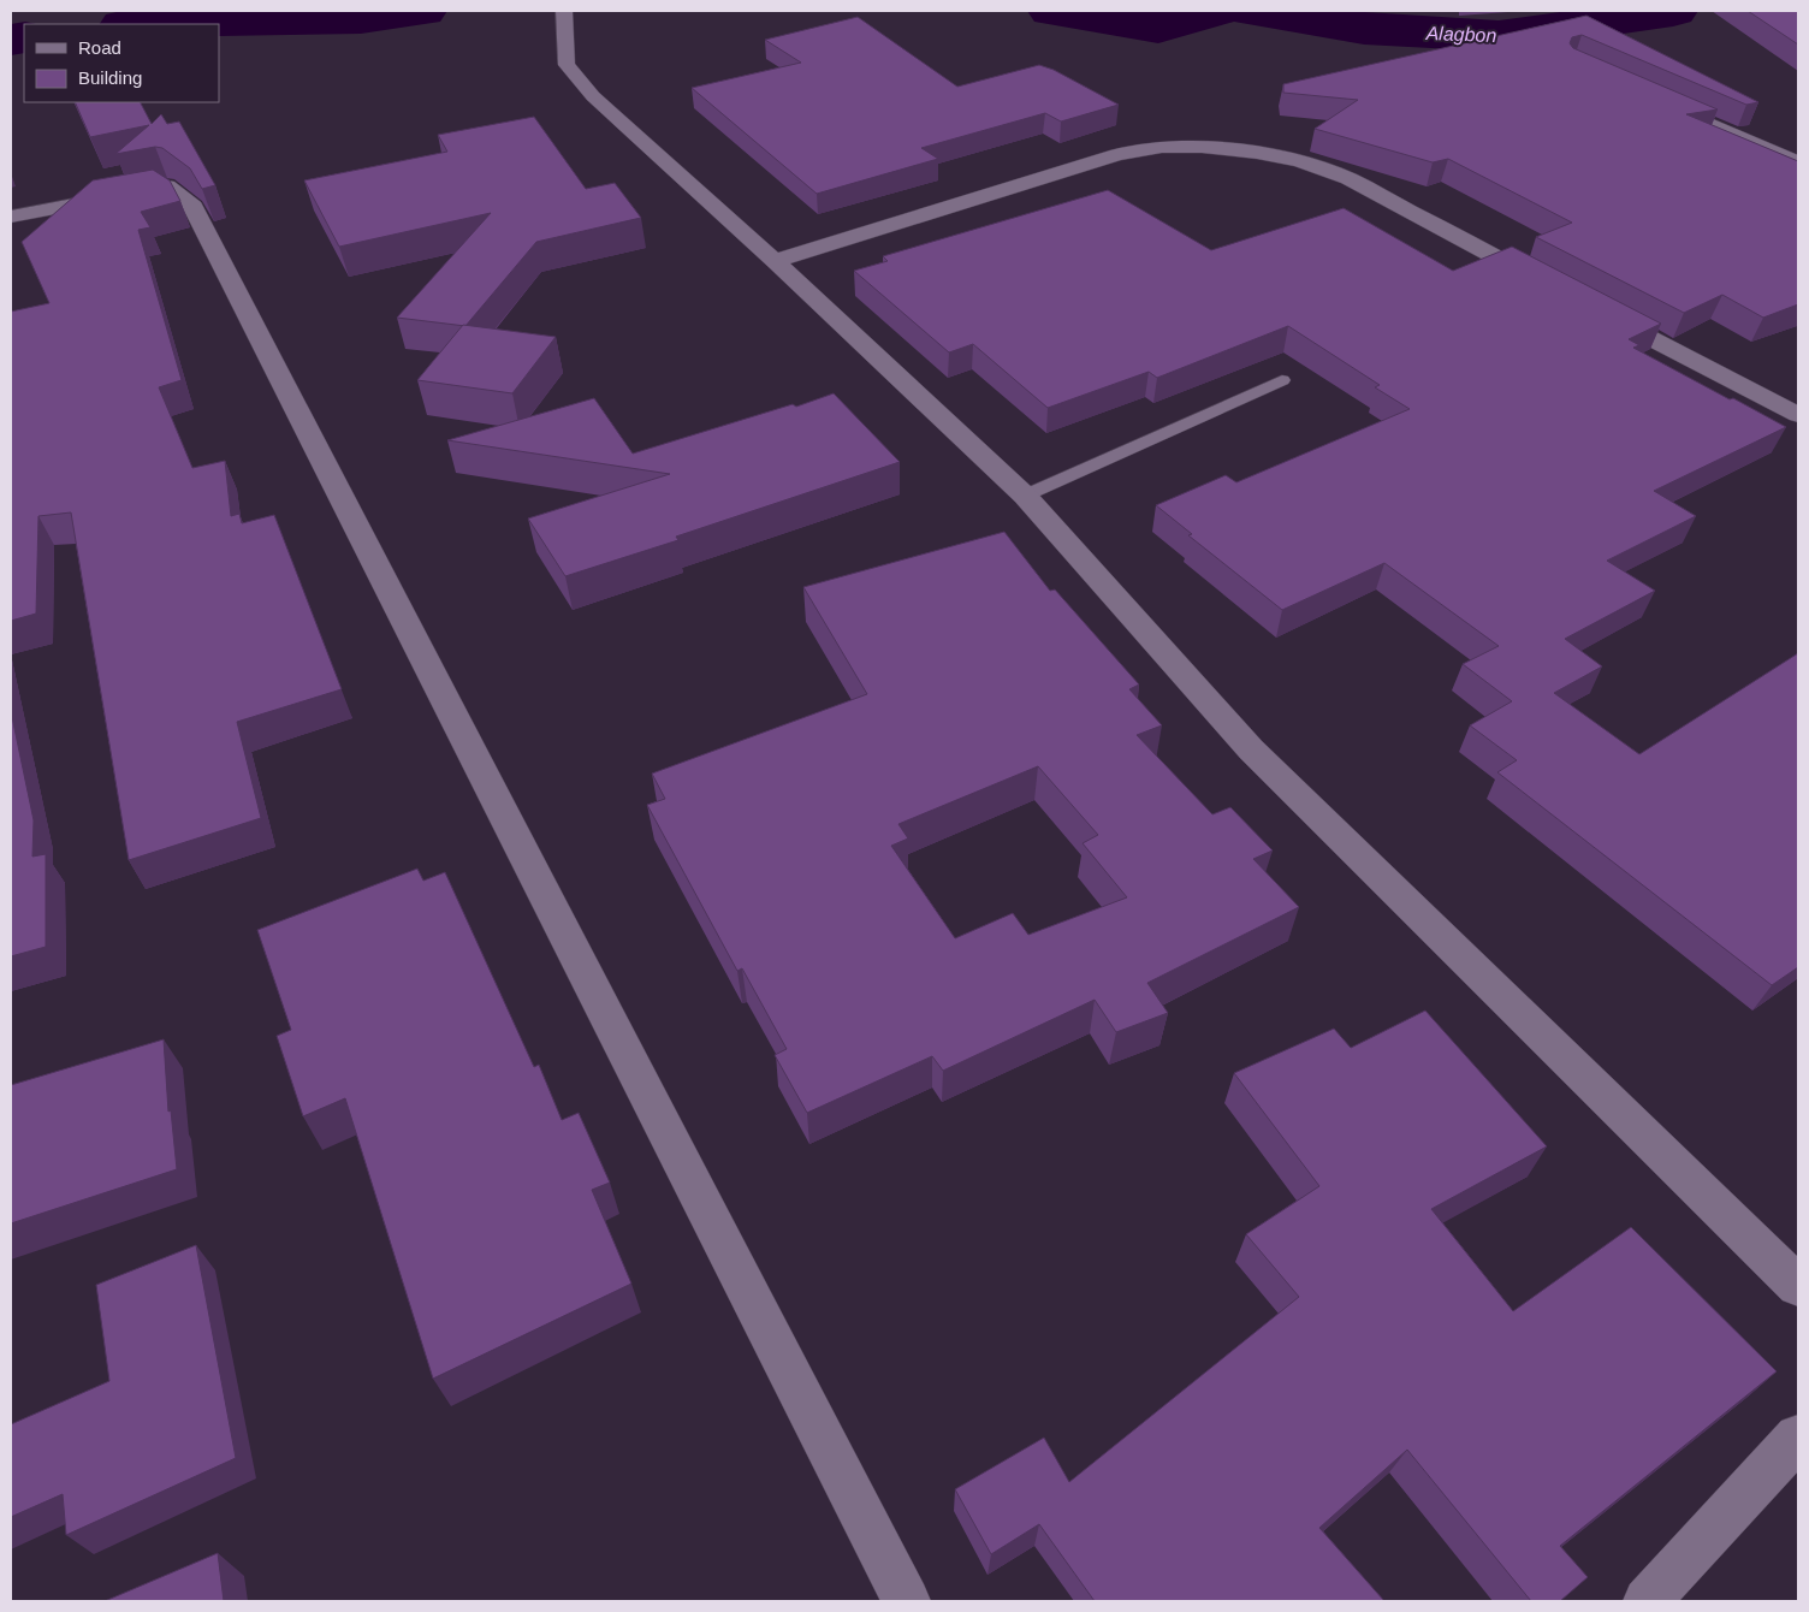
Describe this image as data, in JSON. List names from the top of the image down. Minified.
{"water":["Alagbon"],"legend":["Road","Building"]}
